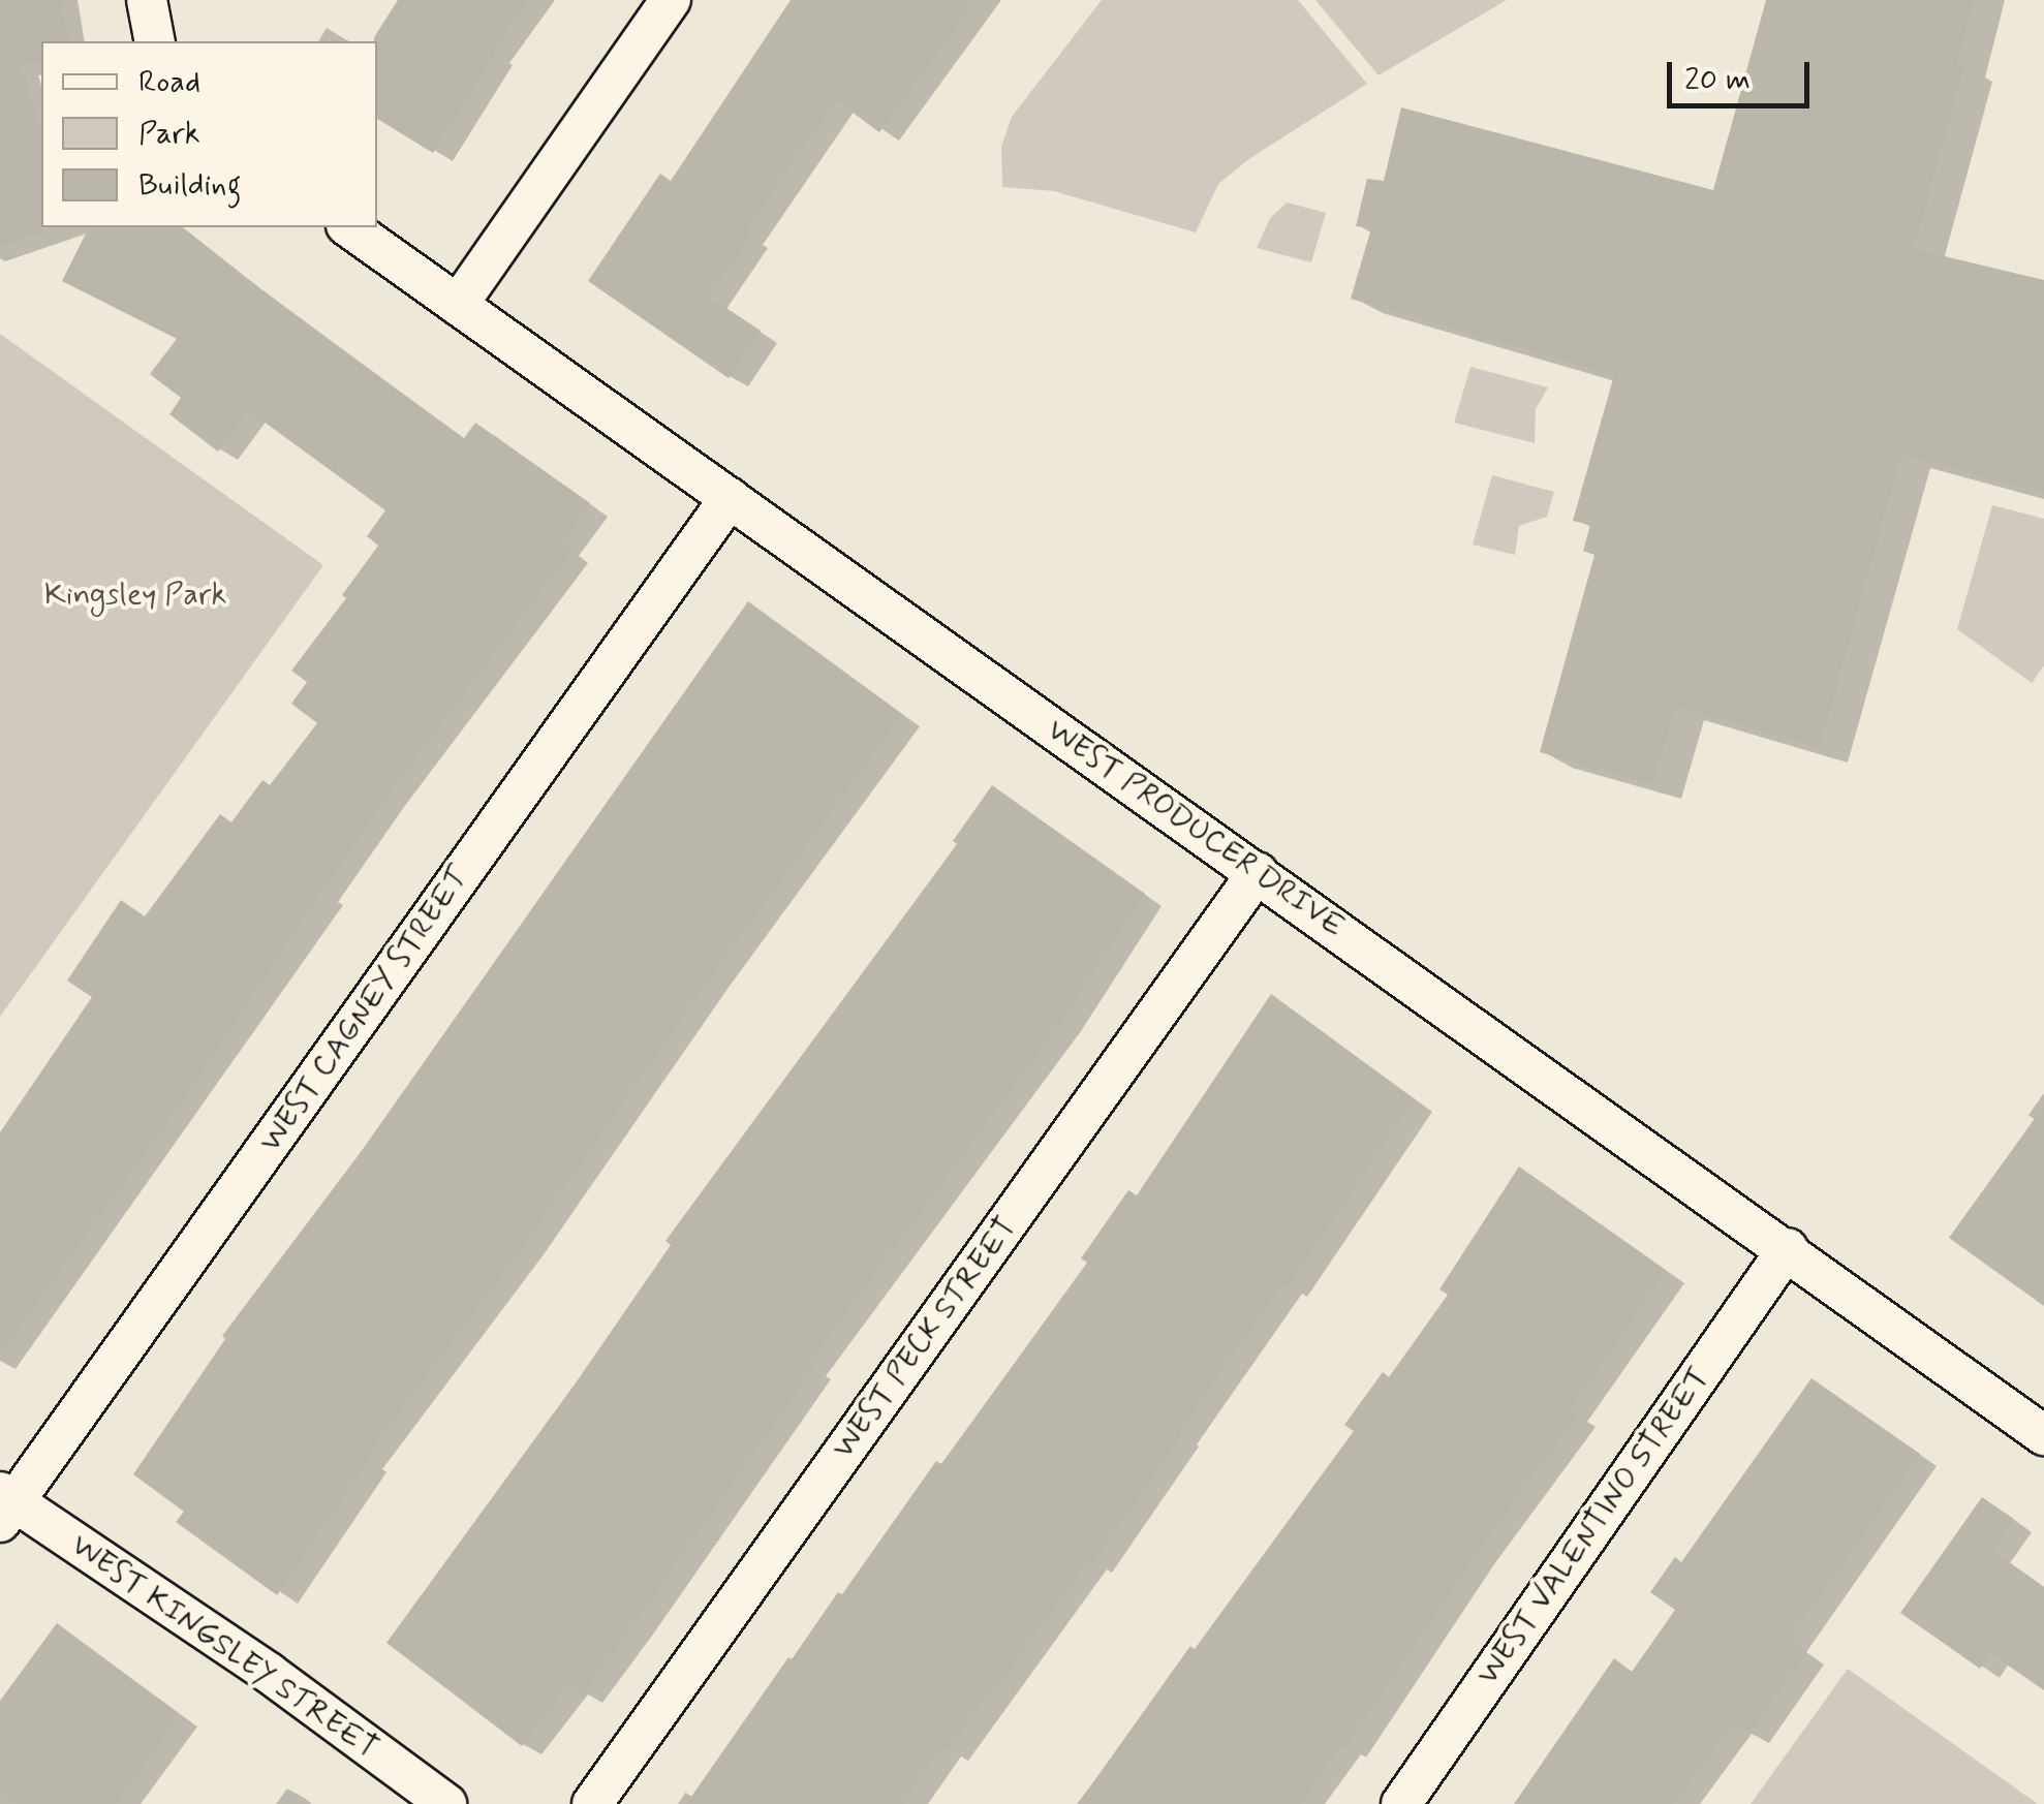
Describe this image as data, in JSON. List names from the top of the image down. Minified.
{"streets":{"street":["WEST PRODUCER DRIVE","WEST CAGNEY STREET","WEST PECK STREET","WEST VALENTINO STREET","WEST KINGSLEY STREET"]},"crossings":[["WEST PRODUCER DRIVE","WEST CAGNEY STREET"],["WEST PRODUCER DRIVE","WEST PECK STREET"],["WEST PRODUCER DRIVE","WEST VALENTINO STREET"],["WEST CAGNEY STREET","WEST KINGSLEY STREET"]],"parks":["Kingsley Park"],"legend":["Road","Park","Building"],"scale_bar":"20 m"}
